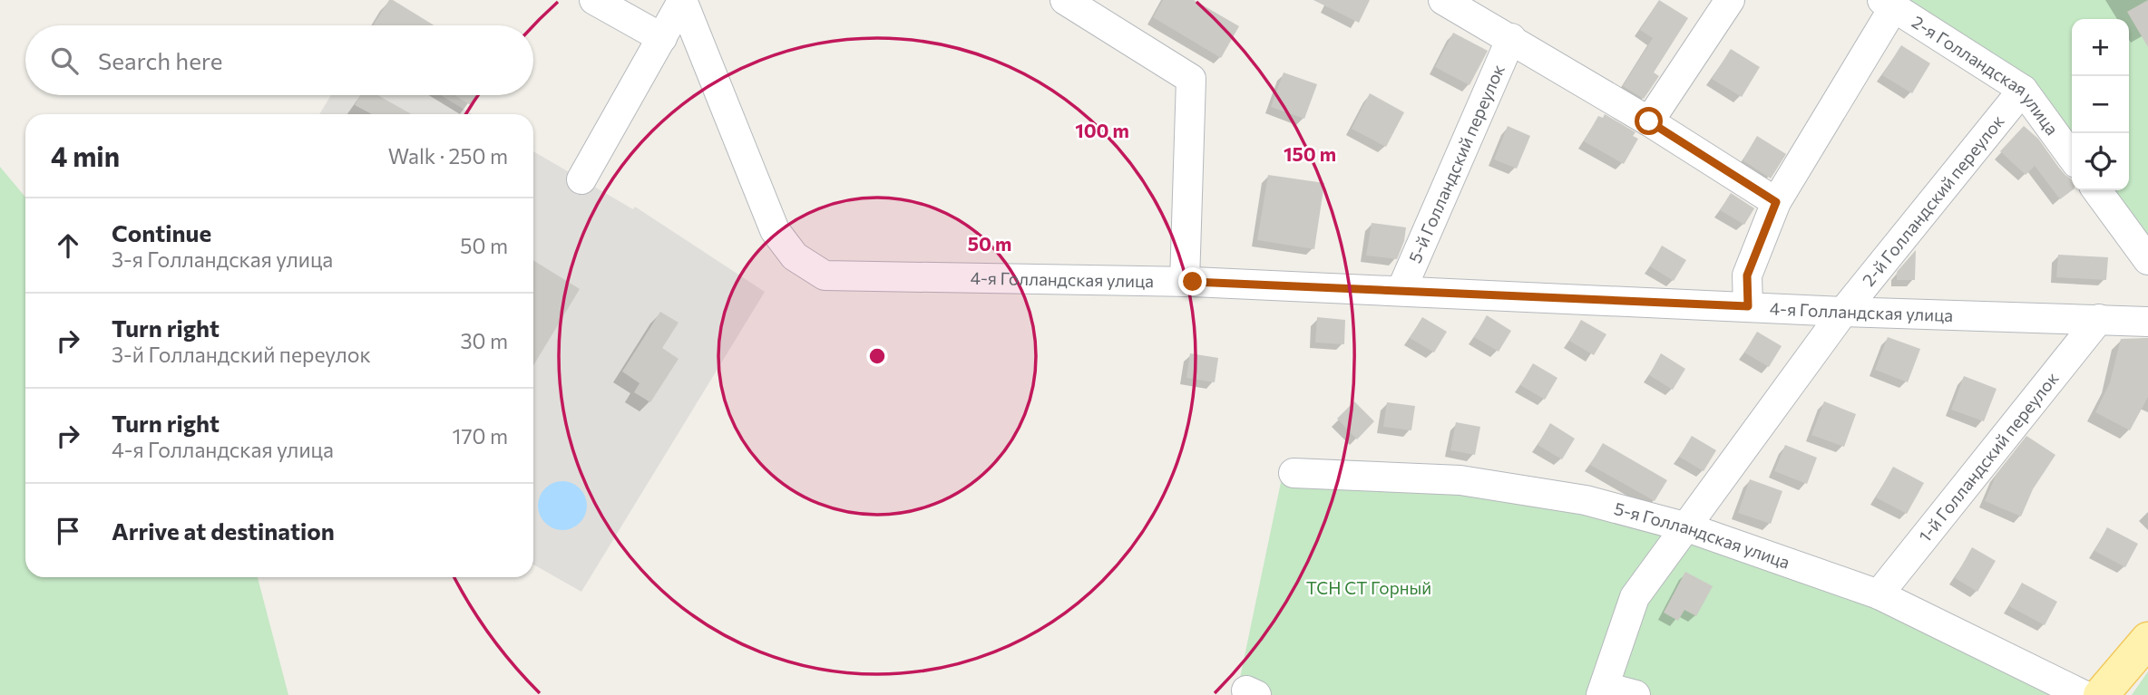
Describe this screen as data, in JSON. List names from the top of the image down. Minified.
{"streets":{"street":["2-я Голландская улица","5-й Голландский переулок","2-й Голландский переулок","4-я Голландская улица","1-й Голландский переулок","5-я Голландская улица"]},"crossings":[["2-я Голландская улица","2-й Голландский переулок"],["5-й Голландский переулок","4-я Голландская улица"],["2-й Голландский переулок","4-я Голландская улица"],["2-й Голландский переулок","5-я Голландская улица"],["4-я Голландская улица","1-й Голландский переулок"],["1-й Голландский переулок","5-я Голландская улица"]],"parks":["ТСН СТ Горный"],"page":{"map_buttons":["+","−"],"search":"Search here","heading":["4 min","Walk · 250 m"],"list":[["Continue","3-я Голландская улица","50 m"],["Turn right","3-й Голландский переулок","30 m"],["Turn right","4-я Голландская улица","170 m"],"Arrive at destination"]},"rings":["100 m","150 m","50 m"]}
